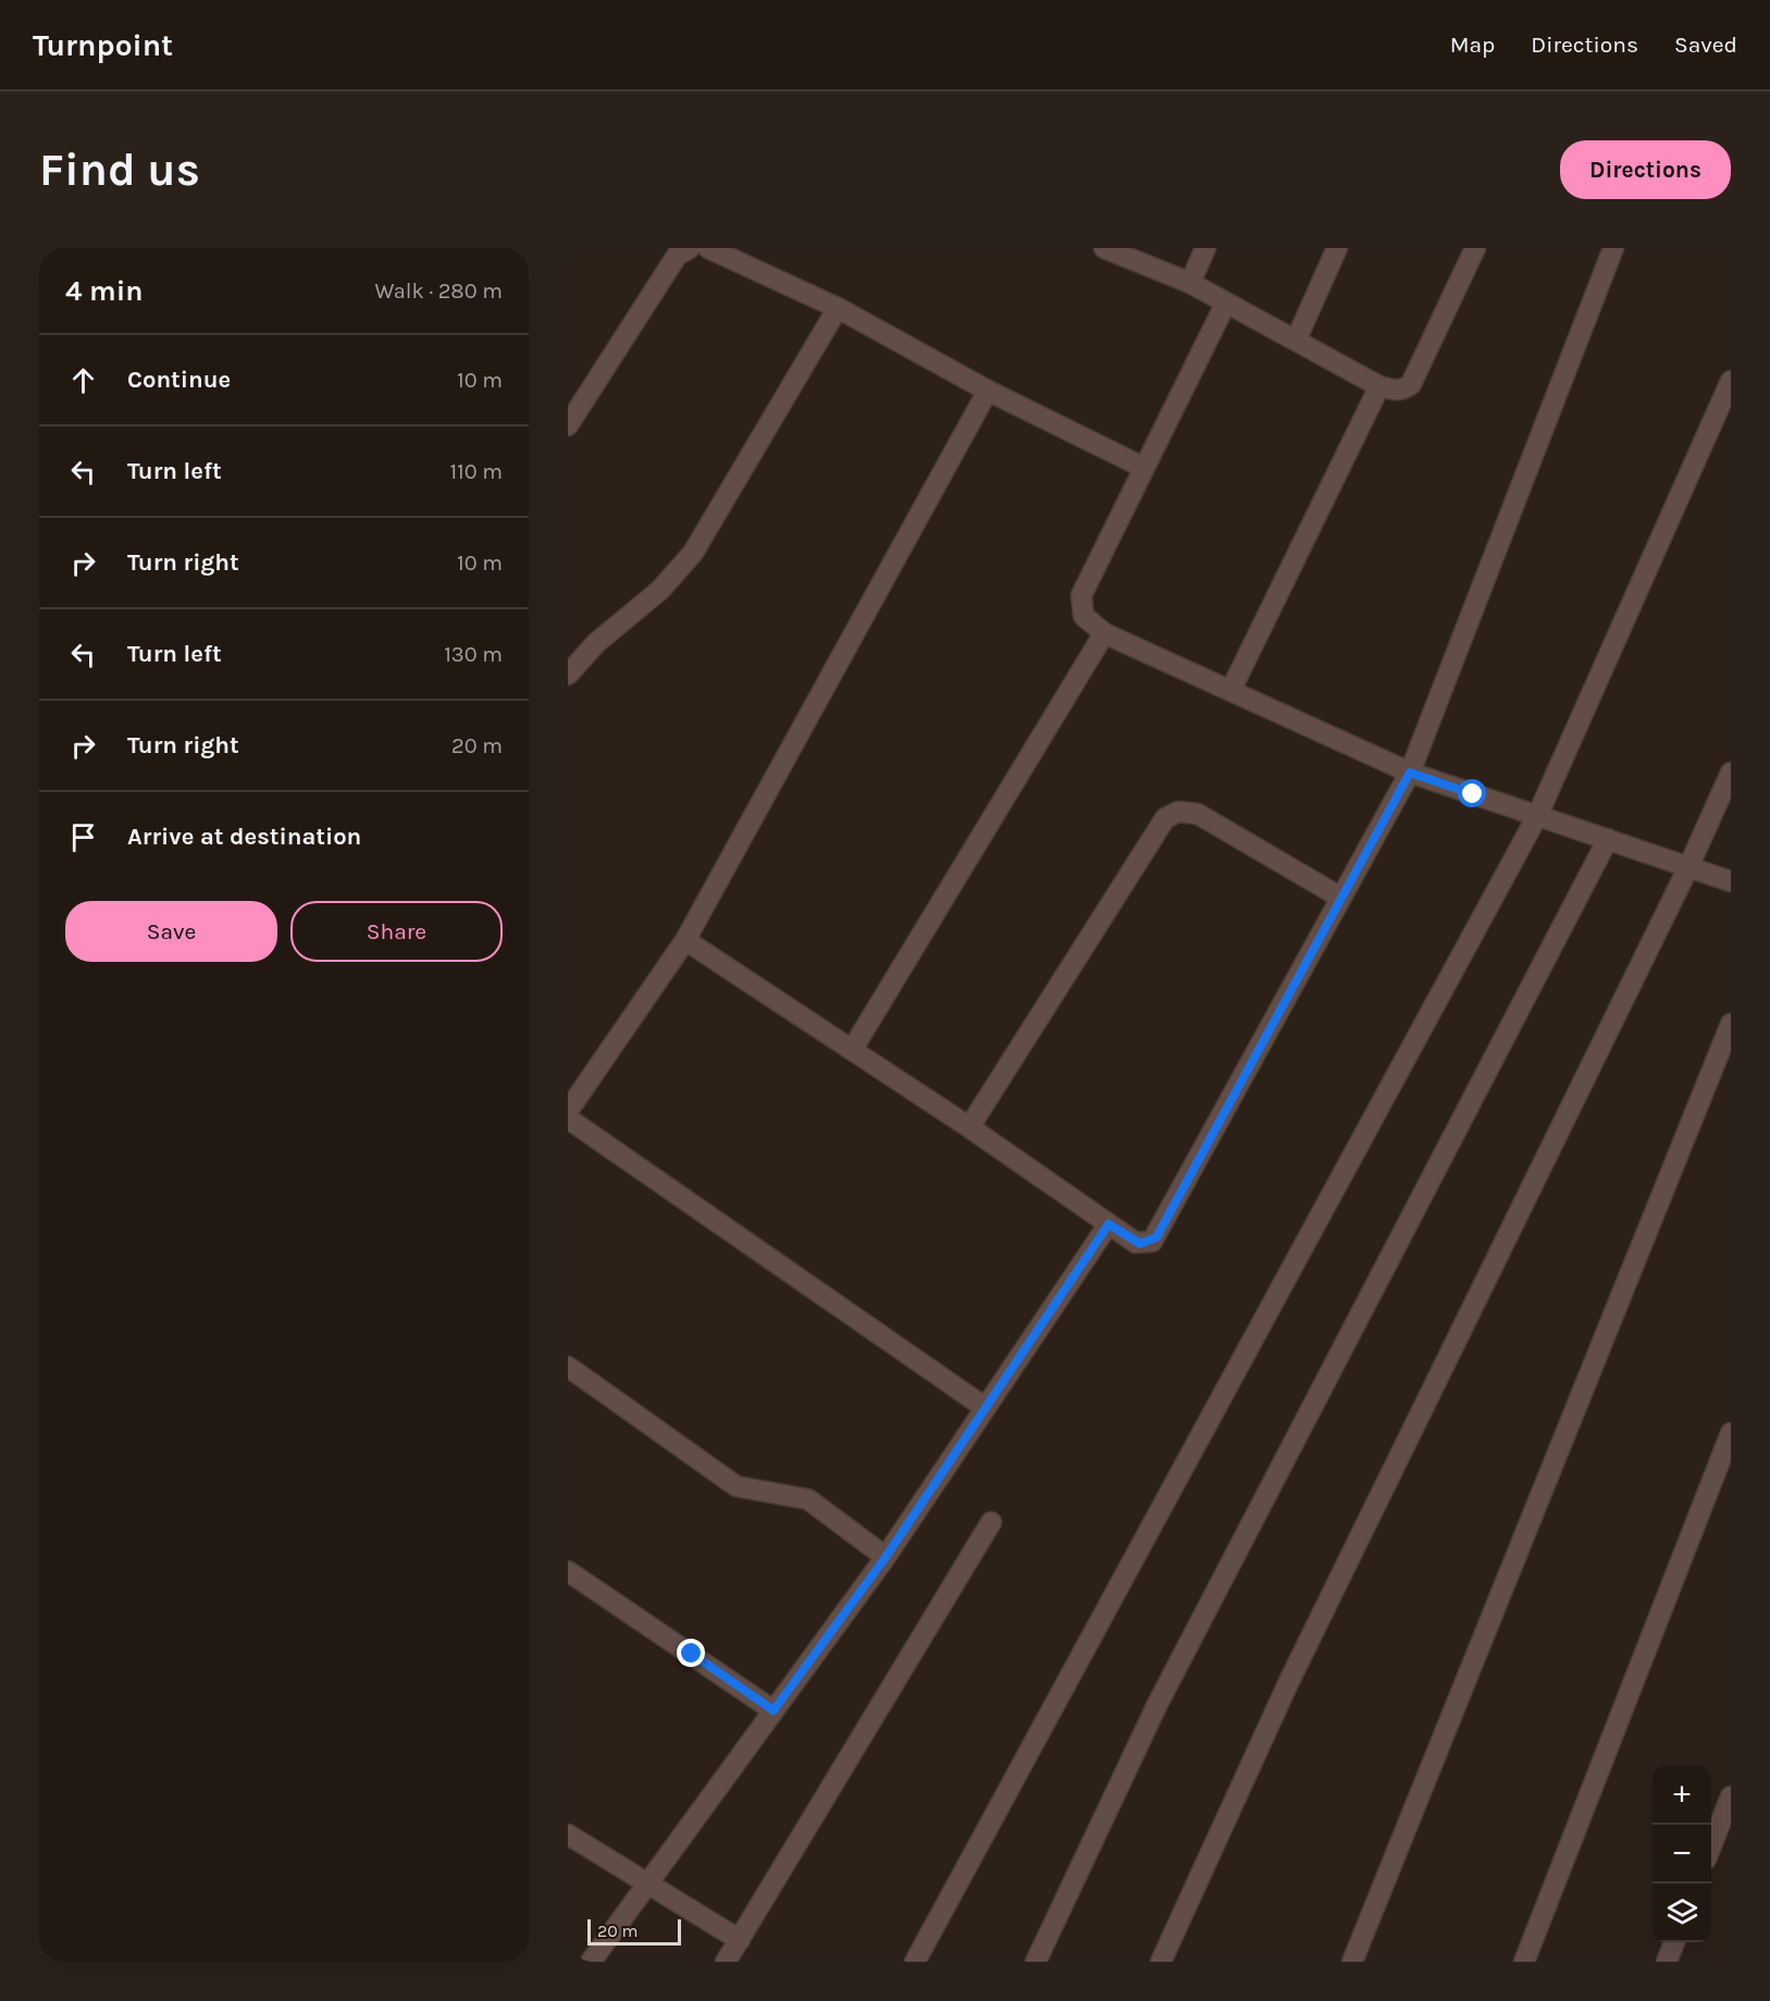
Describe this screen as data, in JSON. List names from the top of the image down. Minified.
{"scale_bar":"20 m","page":{"header":"Turnpoint","nav":["Map","Directions","Saved"],"buttons":["Directions",["Save","Share"]],"title":"Find us","heading":["4 min","Walk · 280 m"],"list":[["Continue","10 m"],["Turn left","110 m"],["Turn right","10 m"],["Turn left","130 m"],["Turn right","20 m"],"Arrive at destination"],"map_buttons":["+","−"],"scale":"20 m"}}
